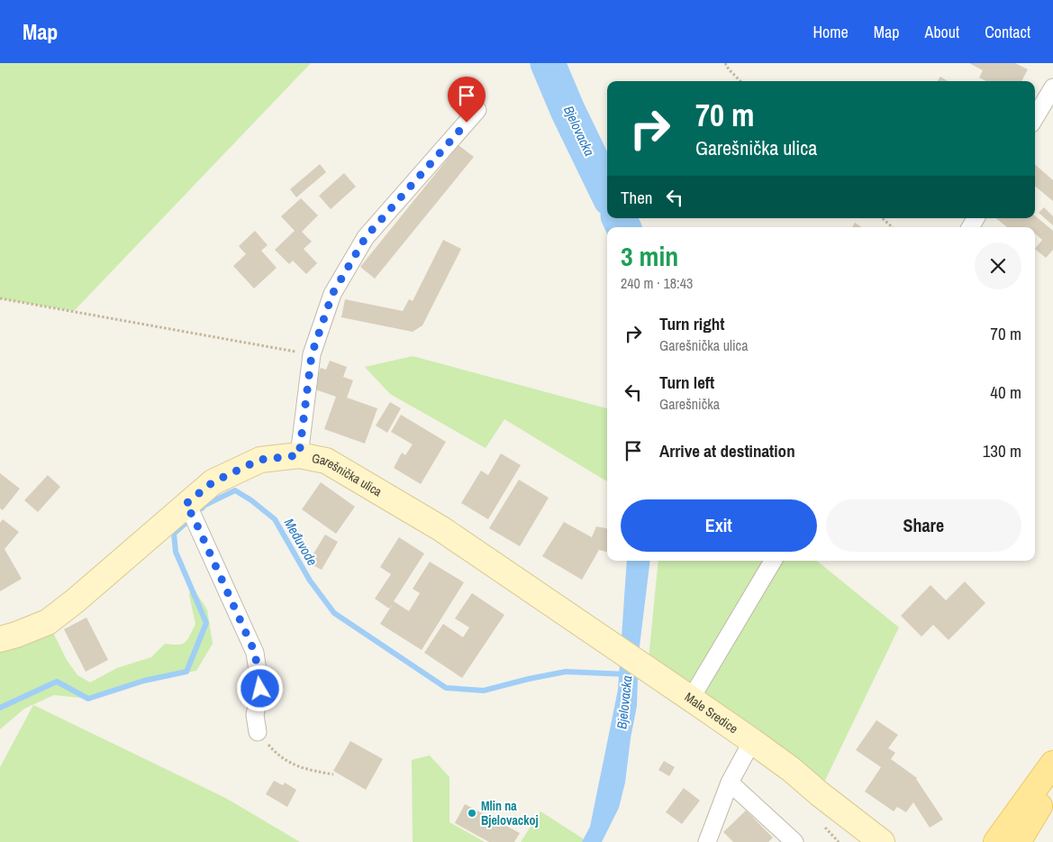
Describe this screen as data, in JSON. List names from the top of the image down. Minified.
{"streets":{"main road":["Garešnička ulica","Male Sredice"]},"crossings":[["Garešnička ulica","Male Sredice"]],"water":["Bjelovacka","Međuvode"],"places":["Mlin na Bjelovackoj"],"page":{"header":"Map","nav":["Home","Map","About","Contact"],"turn":["70 m","Garešnička ulica"],"then":"Then","heading":["3 min","240 m · 18:43"],"list":[{"name":"Turn right","note":"Garešnička ulica","value":"70 m"},{"name":"Turn left","note":"Garešnička","value":"40 m"},{"name":"Arrive at destination","value":"130 m"}],"buttons":["Exit","Share"]}}
